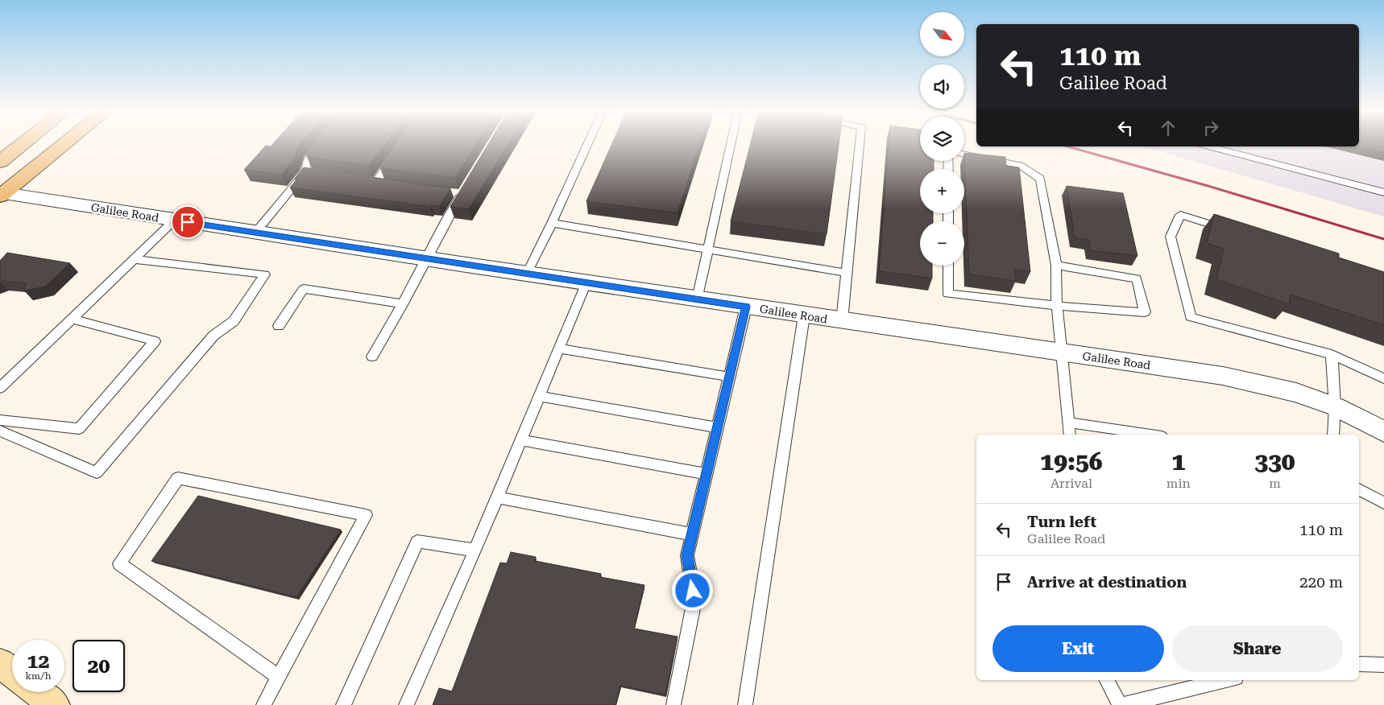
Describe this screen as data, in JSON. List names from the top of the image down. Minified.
{"streets":{"street":["Galilee Road"]},"north":"bottom right","page":{"map_buttons":["+","−"],"turn":["110 m","Galilee Road"],"eta":["19:56","Arrival","1","min","330","m"],"list":[{"name":"Turn left","note":"Galilee Road","value":"110 m"},{"name":"Arrive at destination","value":"220 m"}],"buttons":["Exit","Share"],"speed":"12 km/h","limit":"20"}}
